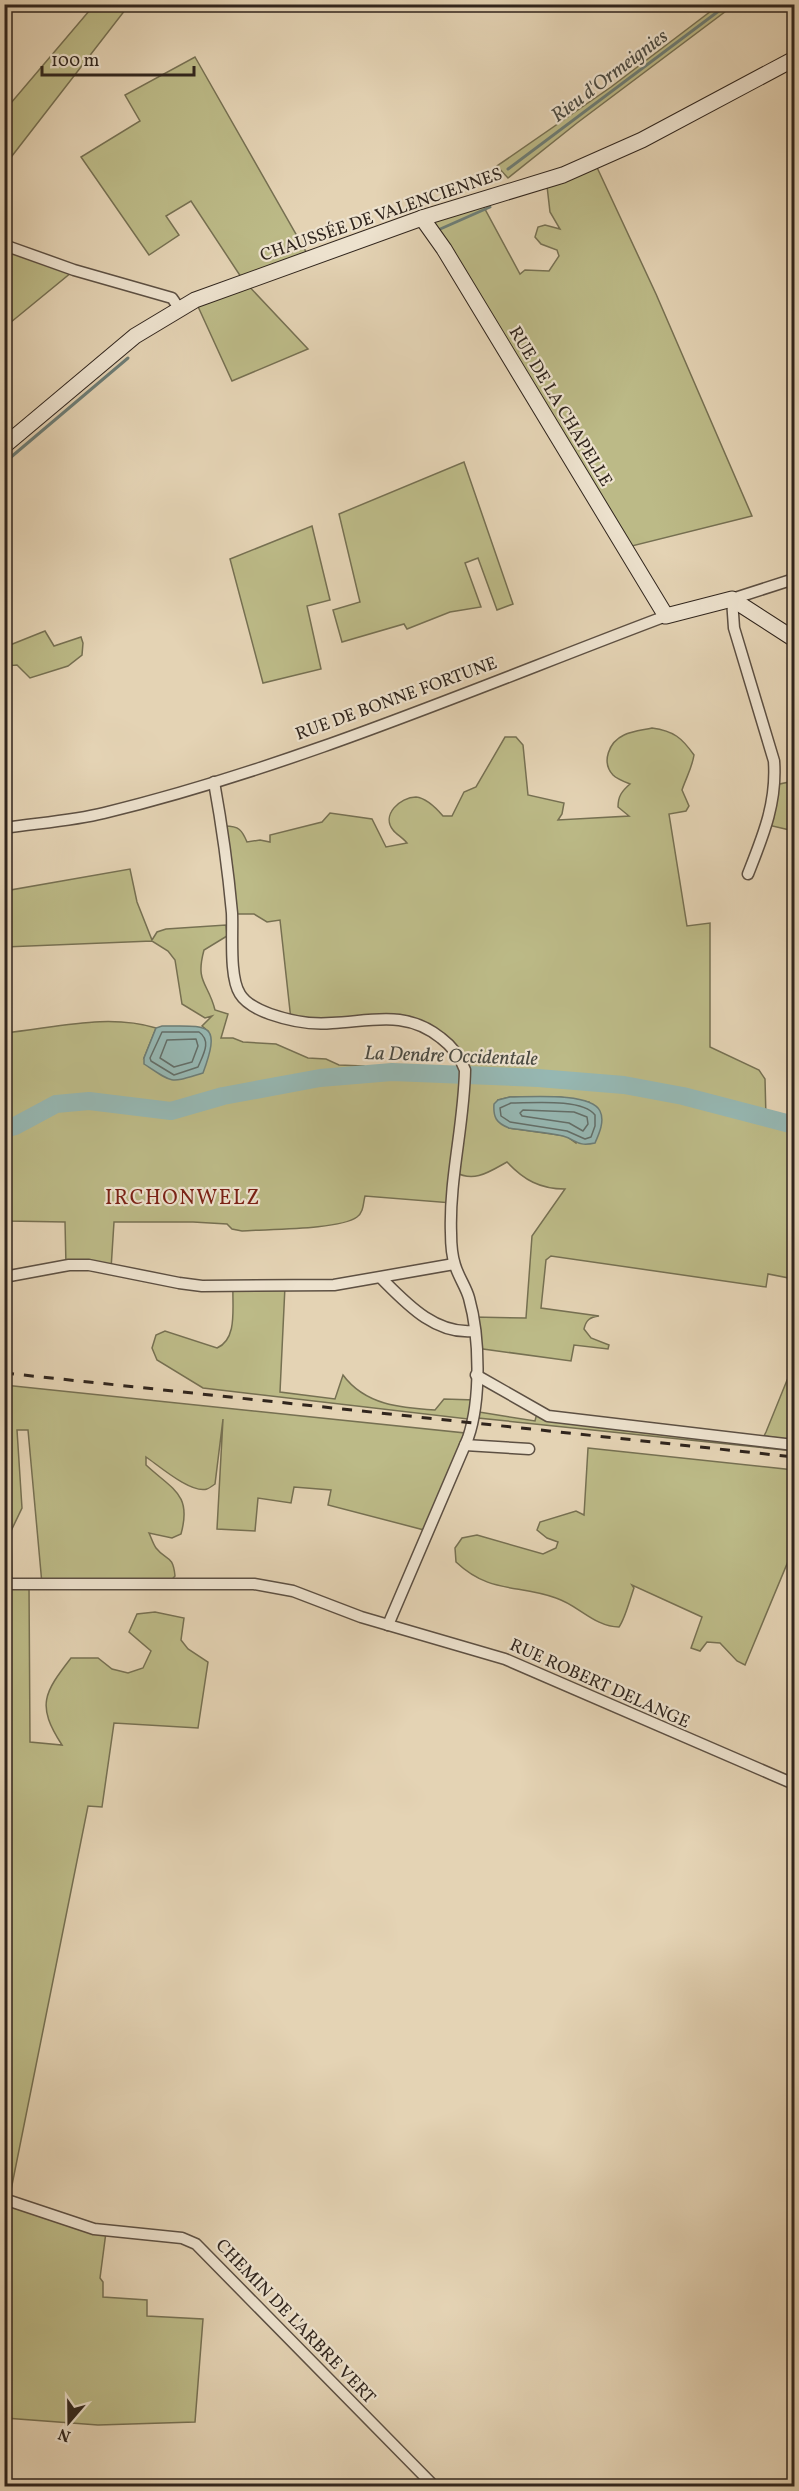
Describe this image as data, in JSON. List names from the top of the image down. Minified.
{"streets":{"main road":["CHAUSSÉE DE VALENCIENNES","RUE DE LA CHAPELLE","RUE DE BONNE FORTUNE"],"street":["RUE ROBERT DELANGE","CHEMIN DE L'ARBRE VERT"]},"crossings":[["CHAUSSÉE DE VALENCIENNES","RUE DE LA CHAPELLE"],["RUE DE LA CHAPELLE","RUE DE BONNE FORTUNE"]],"districts":["IRCHONWELZ"],"water":["Rieu d'Ormeignies","La Dendre Occidentale"],"scale_bar":"100 m","north":"bottom"}
